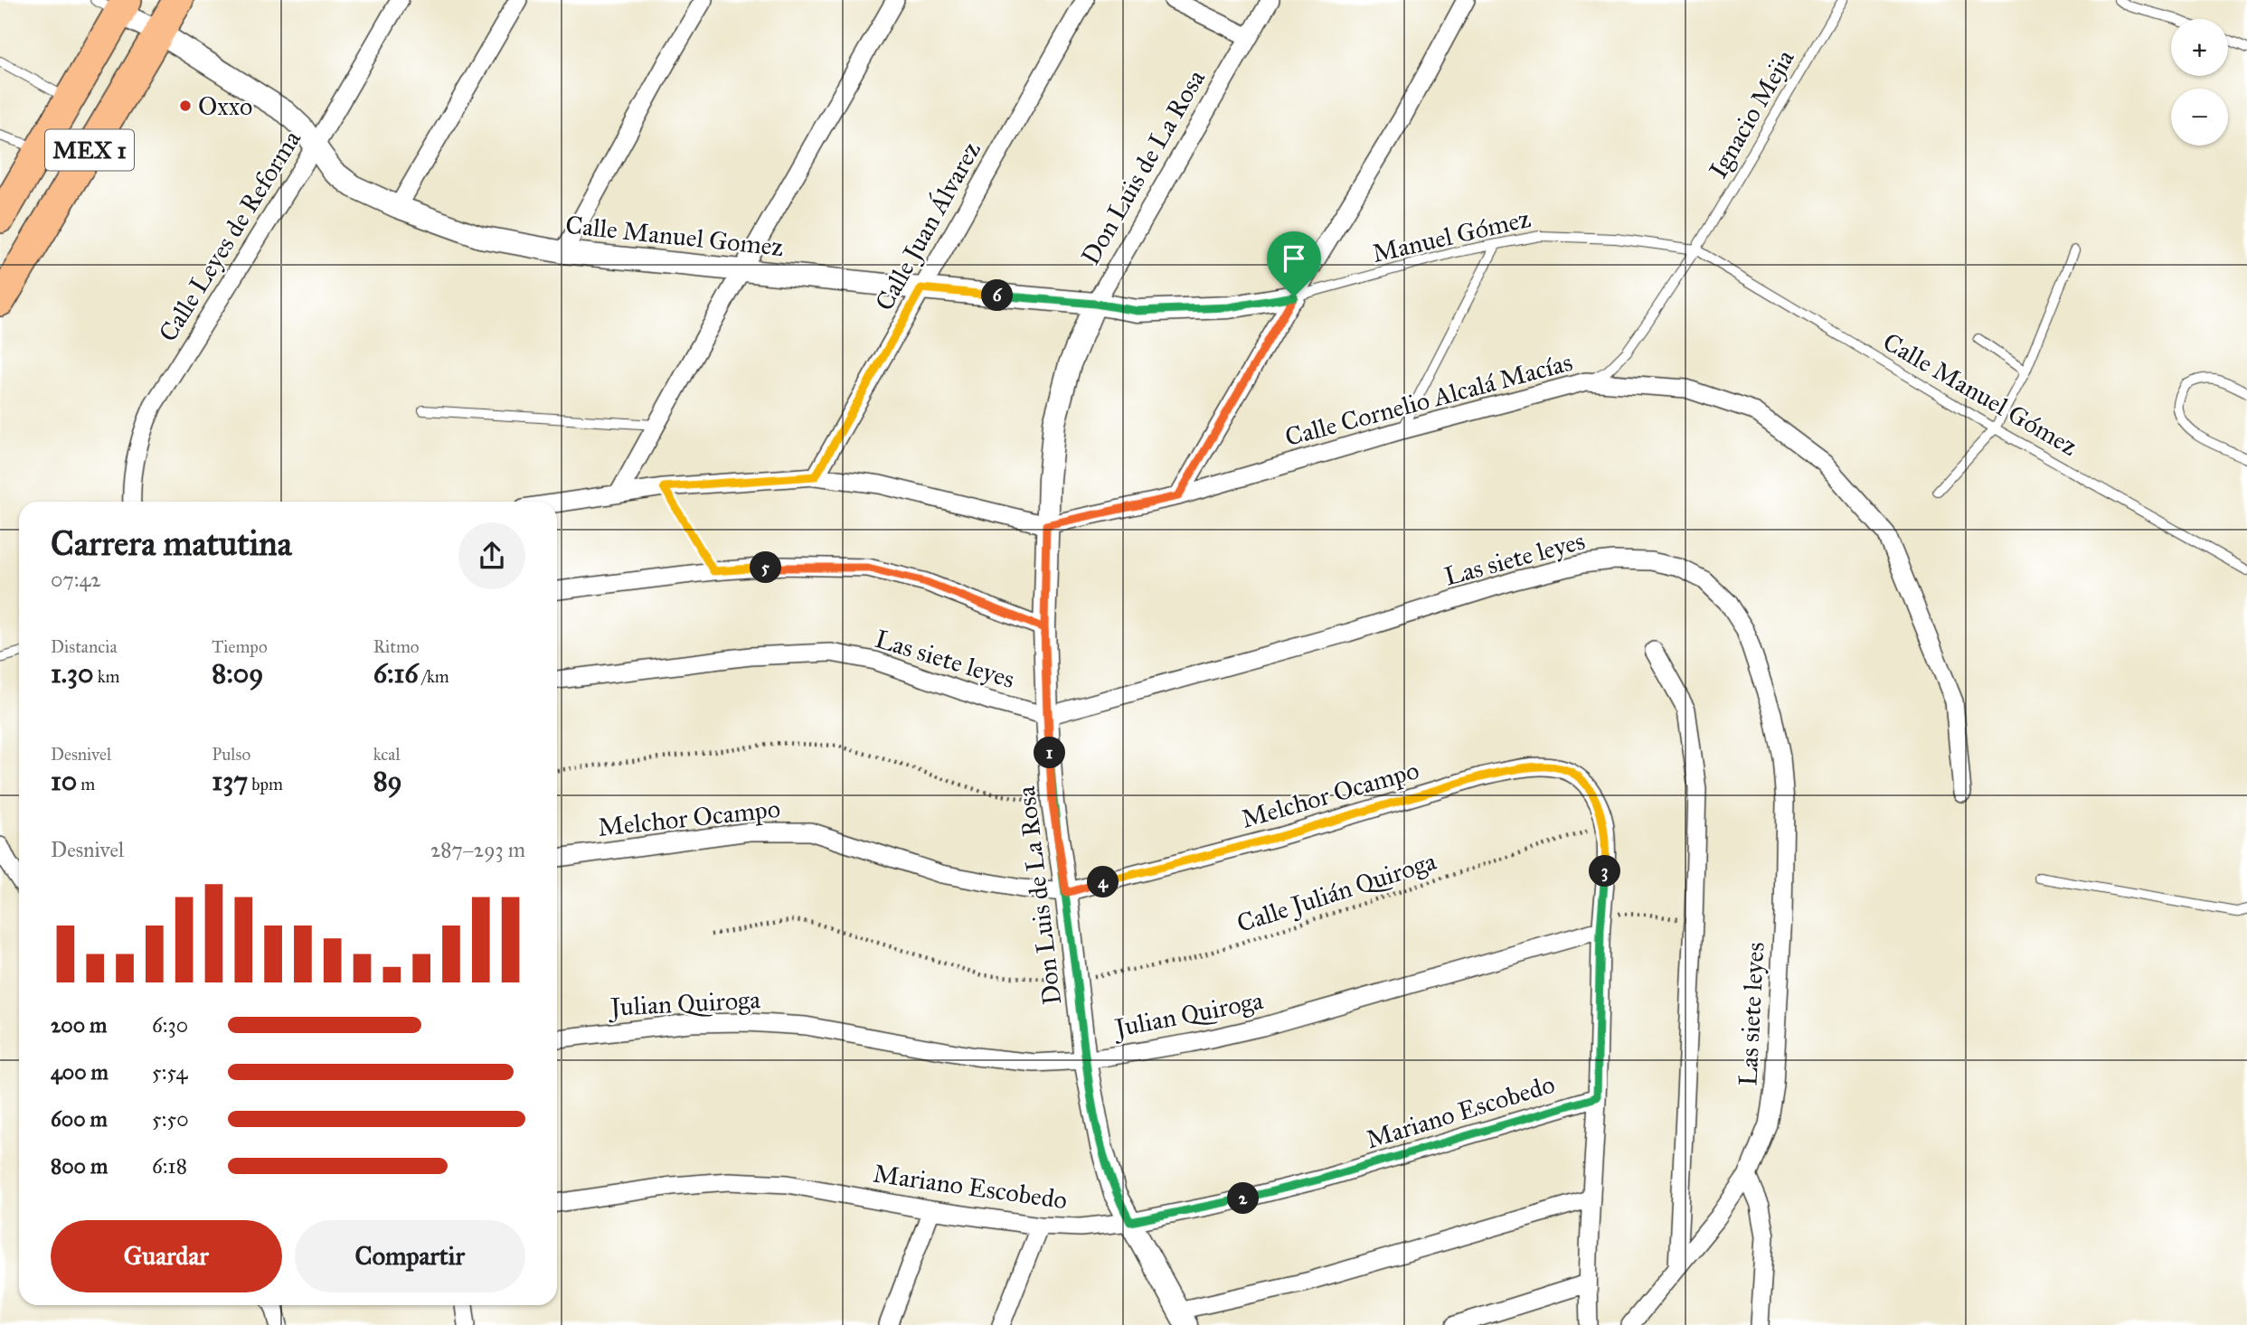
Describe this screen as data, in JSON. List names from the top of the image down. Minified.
{"streets":{"highway":["MEX 1"],"street":["Don Luis de La Rosa","Calle Juan Álvarez","Calle Leyes de Reforma","Calle Manuel Gomez","Calle Cornelio Alcalá Macías","Las siete leyes","Melchor Ocampo","Julian Quiroga","Mariano Escobedo"],"lane":["Ignacio Mejia","Manuel Gómez","Calle Manuel Gómez"],"path":["Calle Julián Quiroga"]},"crossings":[["Ignacio Mejia","Manuel Gómez"],["Ignacio Mejia","Calle Manuel Gómez"],["Ignacio Mejia","Calle Cornelio Alcalá Macías"],["MEX 1","Calle Manuel Gomez"],["Don Luis de La Rosa","Calle Manuel Gomez"],["Don Luis de La Rosa","Calle Cornelio Alcalá Macías"],["Don Luis de La Rosa","Las siete leyes"],["Don Luis de La Rosa","Melchor Ocampo"],["Don Luis de La Rosa","Calle Julián Quiroga"],["Don Luis de La Rosa","Julian Quiroga"],["Don Luis de La Rosa","Mariano Escobedo"],["Calle Juan Álvarez","Calle Manuel Gomez"],["Calle Leyes de Reforma","Calle Manuel Gomez"],["Calle Manuel Gomez","Manuel Gómez"],["Manuel Gómez","Calle Manuel Gómez"],["Melchor Ocampo","Calle Julián Quiroga"],["Melchor Ocampo","Julian Quiroga"],["Melchor Ocampo","Mariano Escobedo"]],"places":["Oxxo"],"page":{"map_buttons":["+","−"],"pins":["6","5","1","3","4","2"],"heading":["Carrera matutina","07:42"],"stats":[["Distancia","1.30 km"],["Tiempo","8:09"],["Ritmo","6:16 /km"],["Desnivel","10 m"],["Pulso","137 bpm"],["kcal","89"]],"chart":["Desnivel","287–293 m"],"list":[{"name":"200 m","note":"6:30"},{"name":"400 m","note":"5:54"},{"name":"600 m","note":"5:50"},{"name":"800 m","note":"6:18"}],"buttons":["Guardar","Compartir"]}}
